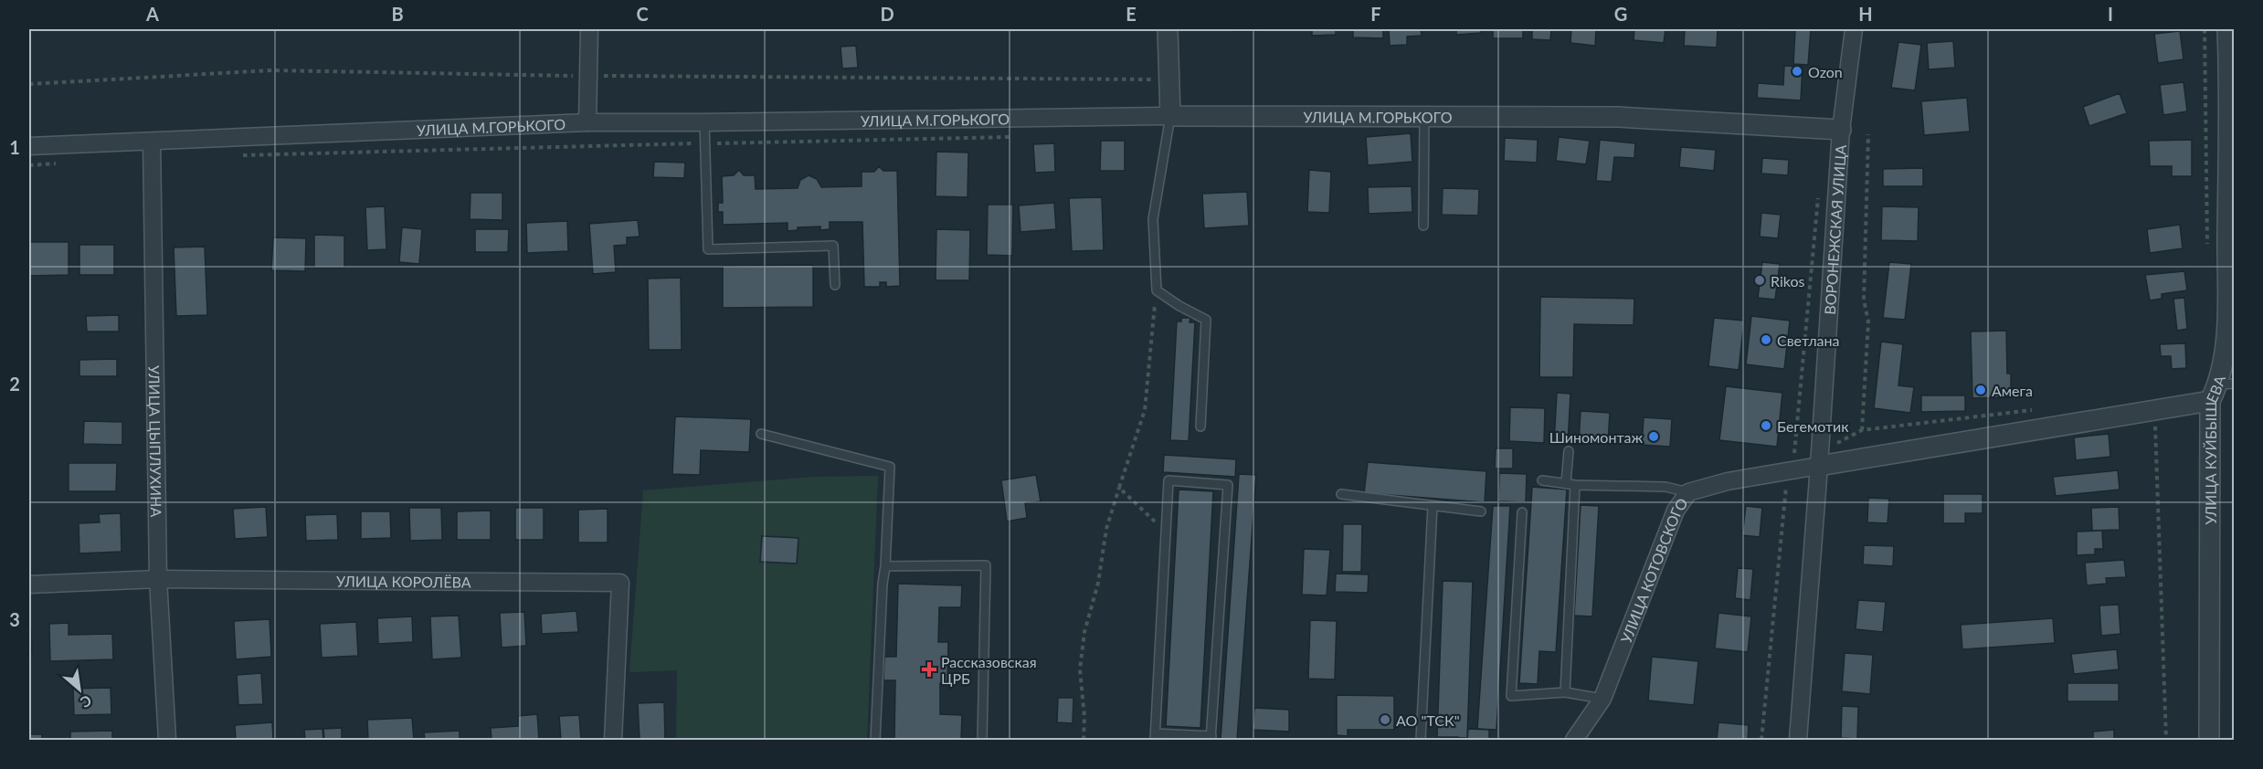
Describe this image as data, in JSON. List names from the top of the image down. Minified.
{"streets":{"street":["УЛИЦА М.ГОРЬКОГО","ВОРОНЕЖСКАЯ УЛИЦА","УЛИЦА ЦЫПЛУХИНА","УЛИЦА КУЙБЫШЕВА","УЛИЦА КОТОВСКОГО","УЛИЦА КОРОЛЁВА"]},"crossings":[["УЛИЦА М.ГОРЬКОГО","ВОРОНЕЖСКАЯ УЛИЦА"],["УЛИЦА М.ГОРЬКОГО","УЛИЦА ЦЫПЛУХИНА"],["ВОРОНЕЖСКАЯ УЛИЦА","УЛИЦА КОТОВСКОГО"],["УЛИЦА ЦЫПЛУХИНА","УЛИЦА КОРОЛЁВА"]],"places":{"other":["Ozon","Rikos","Светлана","Амега","Бегемотик","Шиномонтаж","АО \"ТСК\""],"health":["Рассказовская ЦРБ"]},"north":"bottom right","grid":{"columns":["A","B","C","D","E","F","G","H","I"],"rows":["1","2","3"]}}
